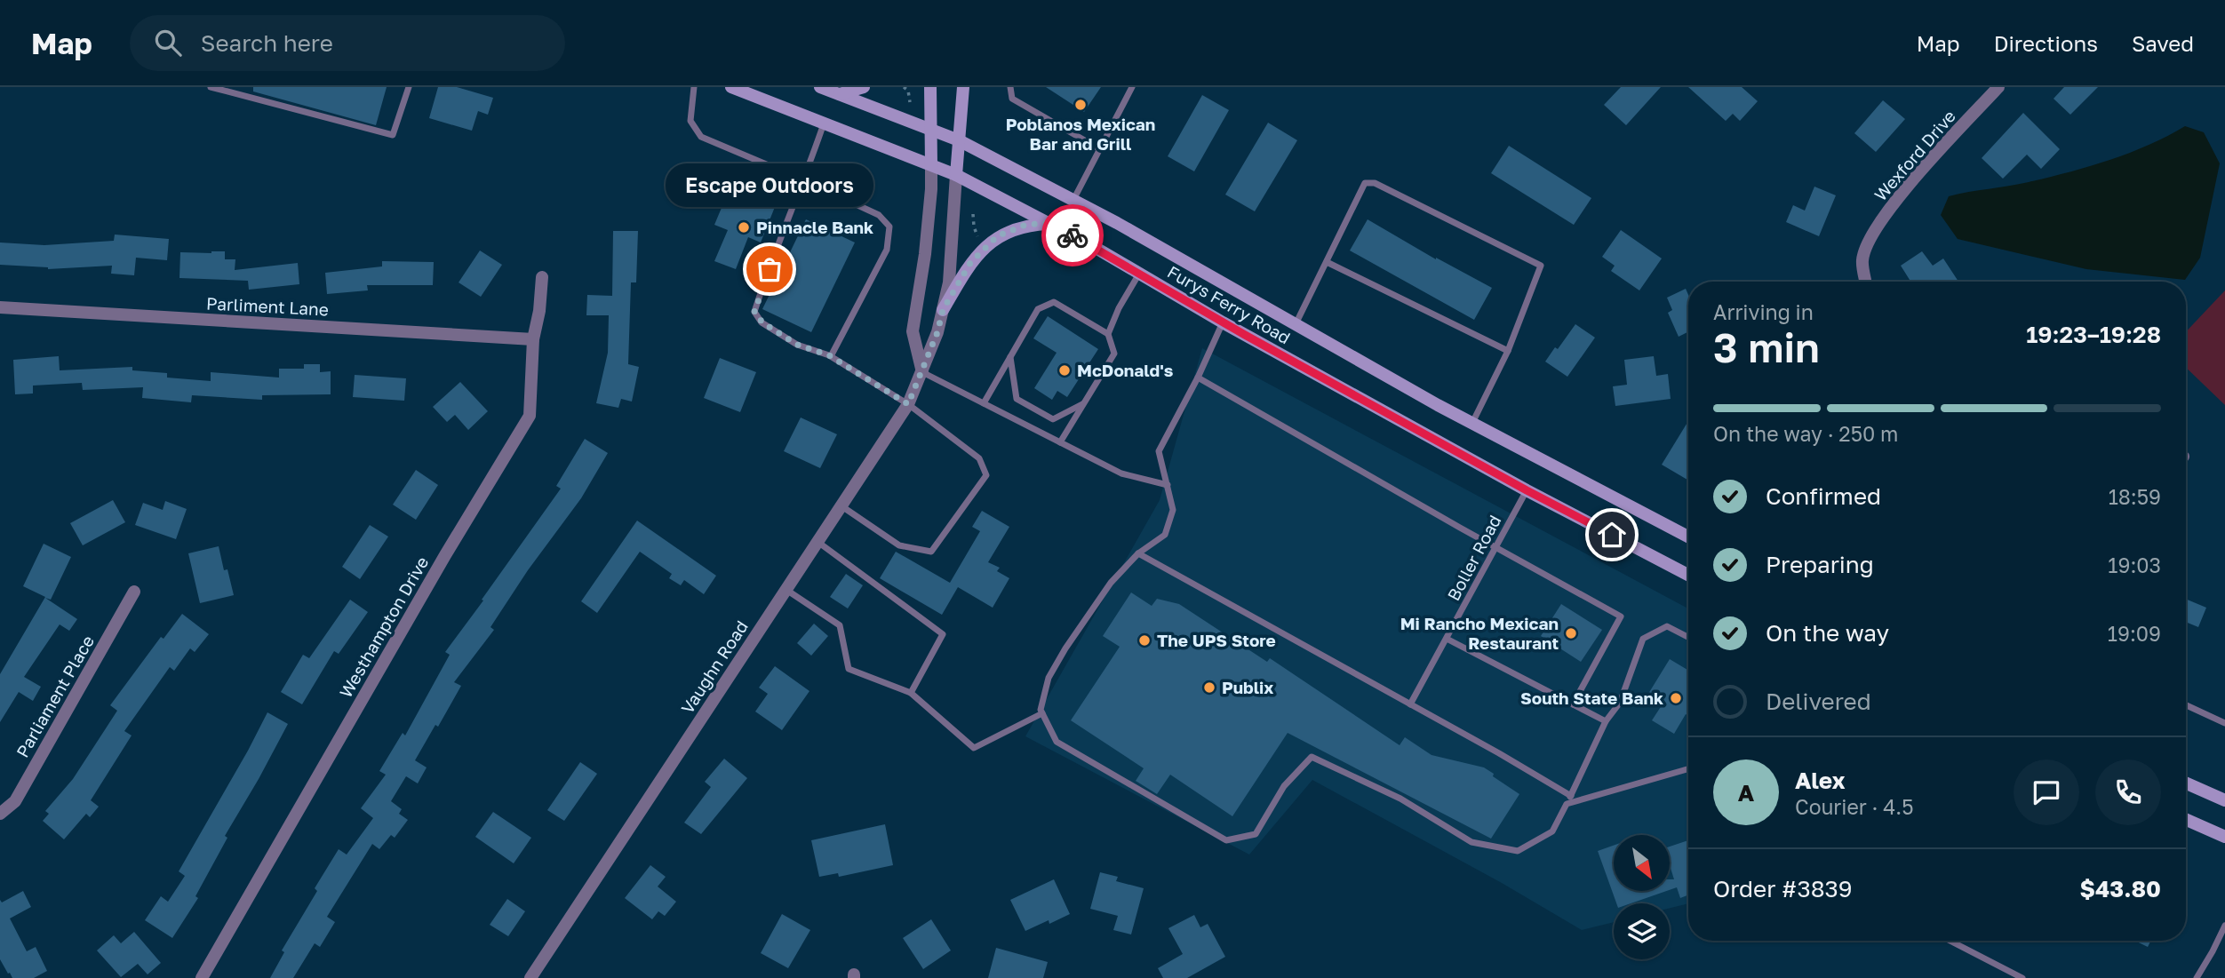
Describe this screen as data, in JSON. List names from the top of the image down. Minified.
{"streets":{"main road":["Furys Ferry Road"],"street":["Wexford Drive","Parliment Lane","Westhampton Drive","Vaughn Road","Parliament Place"],"lane":["Boller Road"]},"crossings":[["Furys Ferry Road","Boller Road"],["Furys Ferry Road","Vaughn Road"],["Parliment Lane","Westhampton Drive"]],"places":["Poblanos Mexican Bar and Grill","Pinnacle Bank","Escape Outdoors","McDonald's","Mi Rancho Mexican Restaurant","The UPS Store","Publix","South State Bank"],"north":"bottom right","page":{"header":"Map","search":"Search here","nav":["Map","Directions","Saved"],"bubble":"Escape Outdoors","heading":["3 min","Arriving in","19:23–19:28"],"panel":["Alex","Courier · 4.5","Order #3839","$43.80"],"bar":"On the way · 250 m","list":[["Confirmed","18:59"],["Preparing","19:03"],["On the way","19:09"],"Delivered"],"round":"A"}}
